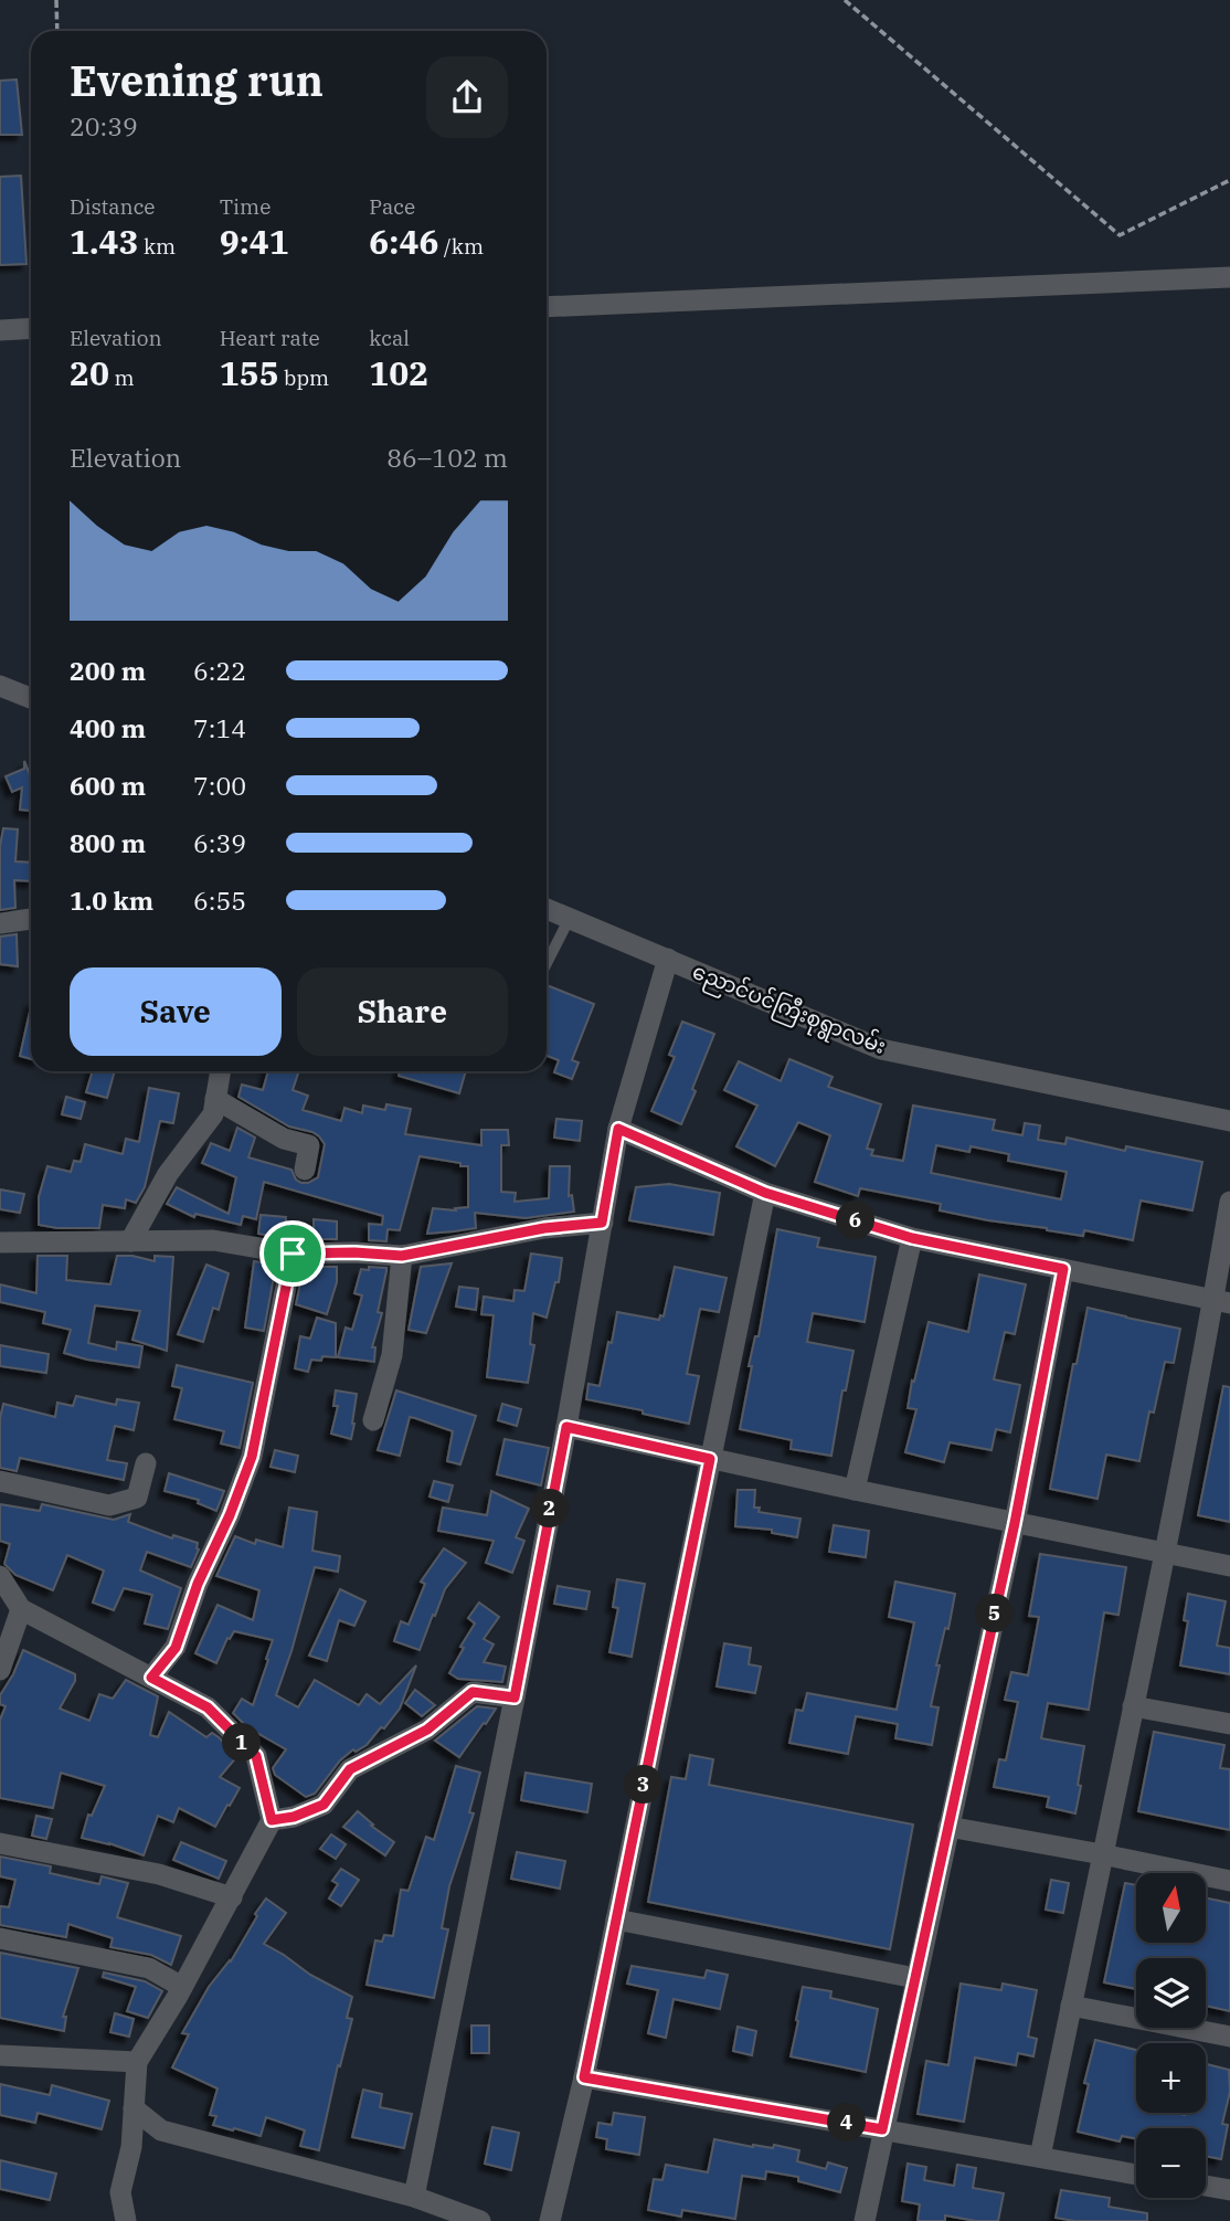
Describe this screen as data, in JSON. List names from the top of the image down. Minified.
{"streets":{"street":["ညောင်ပင်ကြီးစုရွာလမ်း"]},"north":"top","page":{"heading":["Evening run","20:39"],"stats":[["Distance","1.43 km"],["Time","9:41"],["Pace","6:46 /km"],["Elevation","20 m"],["Heart rate","155 bpm"],["kcal","102"]],"chart":["Elevation","86–102 m"],"list":[{"name":"200 m","note":"6:22"},{"name":"400 m","note":"7:14"},{"name":"600 m","note":"7:00"},{"name":"800 m","note":"6:39"},{"name":"1.0 km","note":"6:55"}],"buttons":["Save","Share"],"pins":["6","2","5","1","3","4"],"map_buttons":["+","−"]}}
